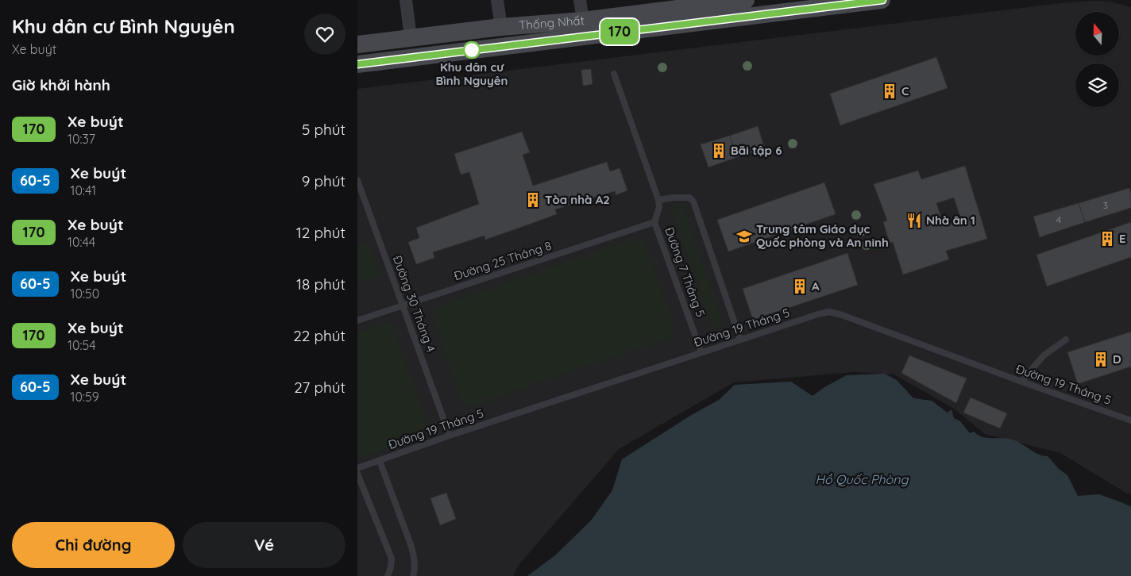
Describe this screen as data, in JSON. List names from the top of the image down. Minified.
{"streets":{"main road":["Thống Nhất"],"lane":["Đường 25 Tháng 8","Đường 7 Tháng 5","Đường 30 Tháng 4","Đường 19 Tháng 5"]},"crossings":[["Đường 25 Tháng 8","Đường 7 Tháng 5"],["Đường 25 Tháng 8","Đường 30 Tháng 4"],["Đường 7 Tháng 5","Đường 19 Tháng 5"],["Đường 30 Tháng 4","Đường 19 Tháng 5"]],"water":["Hồ Quốc Phòng"],"places":{"other":["Khu dân cư Bình Nguyên"],"building":["C","Bãi tập 6","Tòa nhà A2","E","A","D"],"restaurant":["Nhà ăn 1"],"school or university":["Trung tâm Giáo dục Quốc phòng và An ninh"]},"lines":["bus line 170"],"house_numbers":["3","4"],"north":"top","page":{"heading":[["Khu dân cư Bình Nguyên","Xe buýt"],"Giờ khởi hành"],"on_map":"170","list":[{"mark":"170","name":"Xe buýt","note":"10:37","value":"5 phút"},{"mark":"60-5","name":"Xe buýt","note":"10:41","value":"9 phút"},{"mark":"170","name":"Xe buýt","note":"10:44","value":"12 phút"},{"mark":"60-5","name":"Xe buýt","note":"10:50","value":"18 phút"},{"mark":"170","name":"Xe buýt","note":"10:54","value":"22 phút"},{"mark":"60-5","name":"Xe buýt","note":"10:59","value":"27 phút"}],"buttons":["Chỉ đường","Vé"]}}
